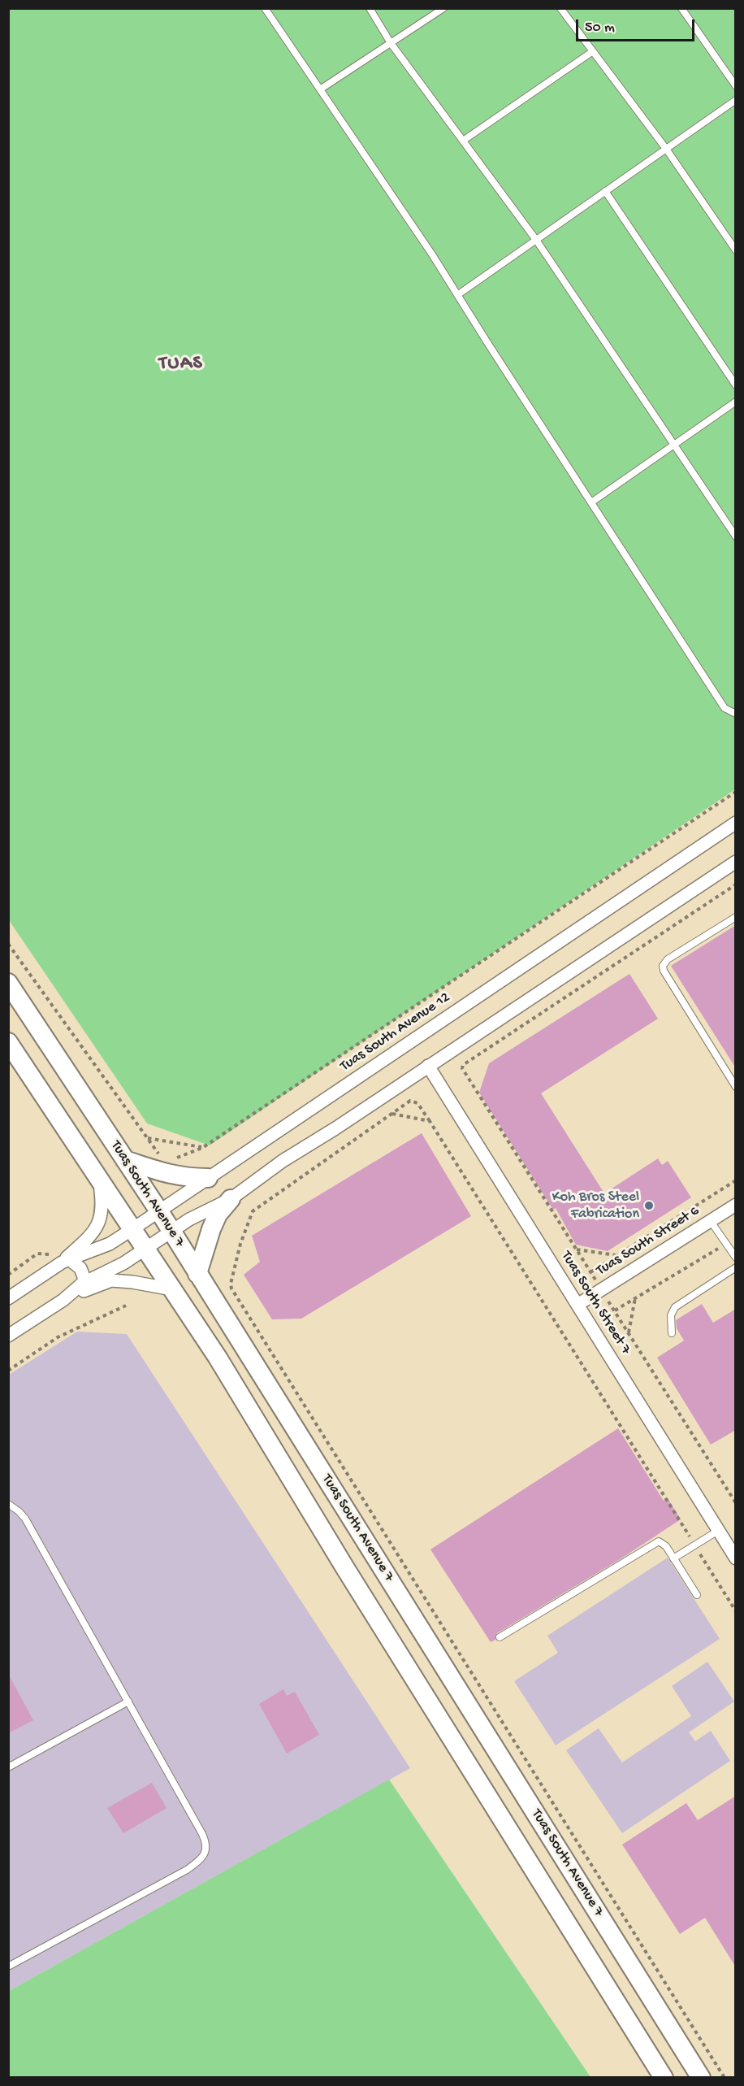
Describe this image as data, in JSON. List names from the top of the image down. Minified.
{"streets":{"street":["Tuas South Avenue 12","Tuas South Avenue 7","Tuas South Street 6","Tuas South Street 7"]},"crossings":[["Tuas South Avenue 12","Tuas South Avenue 7"],["Tuas South Street 6","Tuas South Street 7"]],"districts":["TUAS"],"places":["Koh Bros Steel Fabrication"],"scale_bar":"50 m"}
